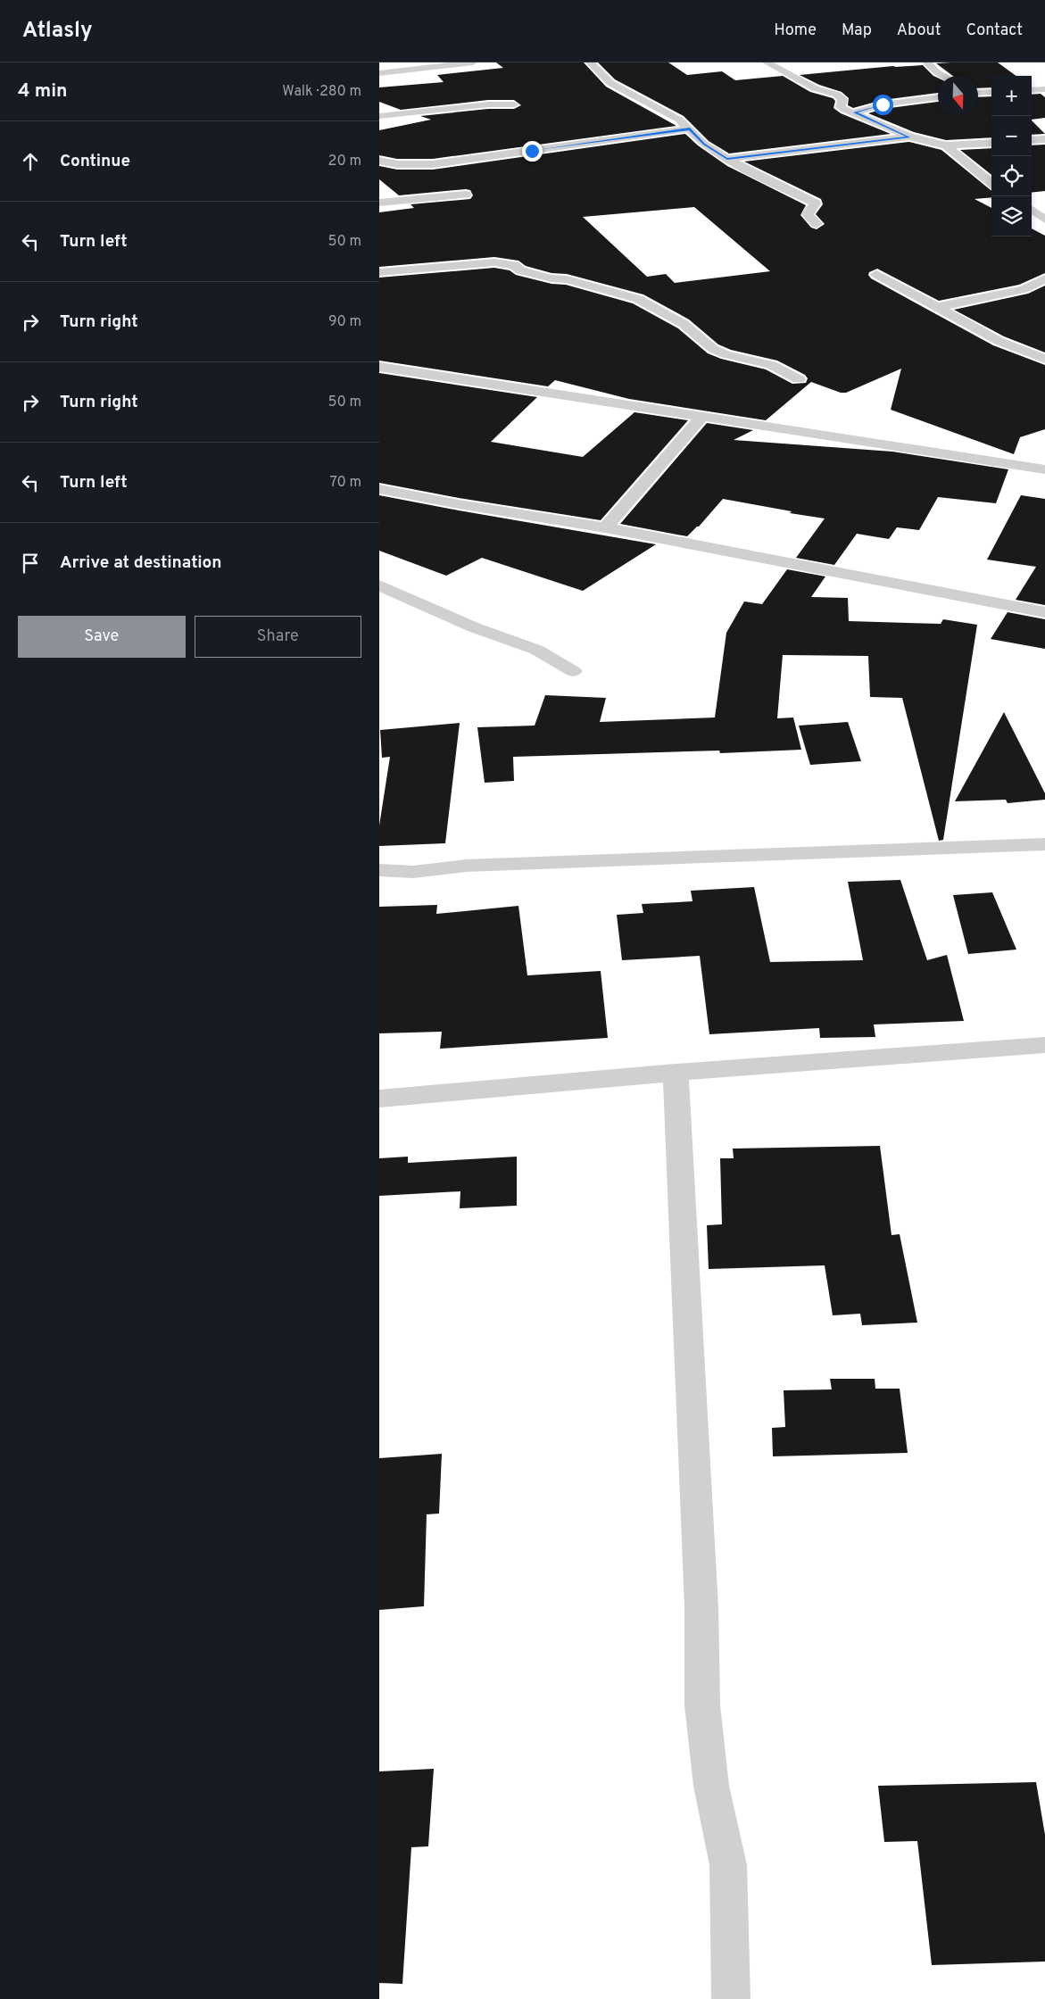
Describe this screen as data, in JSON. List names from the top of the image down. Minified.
{"north":"bottom","page":{"header":"Atlasly","nav":["Home","Map","About","Contact"],"heading":["4 min","Walk · 280 m"],"map_buttons":["+","−"],"list":[["Continue","20 m"],["Turn left","50 m"],["Turn right","90 m"],["Turn right","50 m"],["Turn left","70 m"],"Arrive at destination"],"buttons":["Save","Share"]}}
